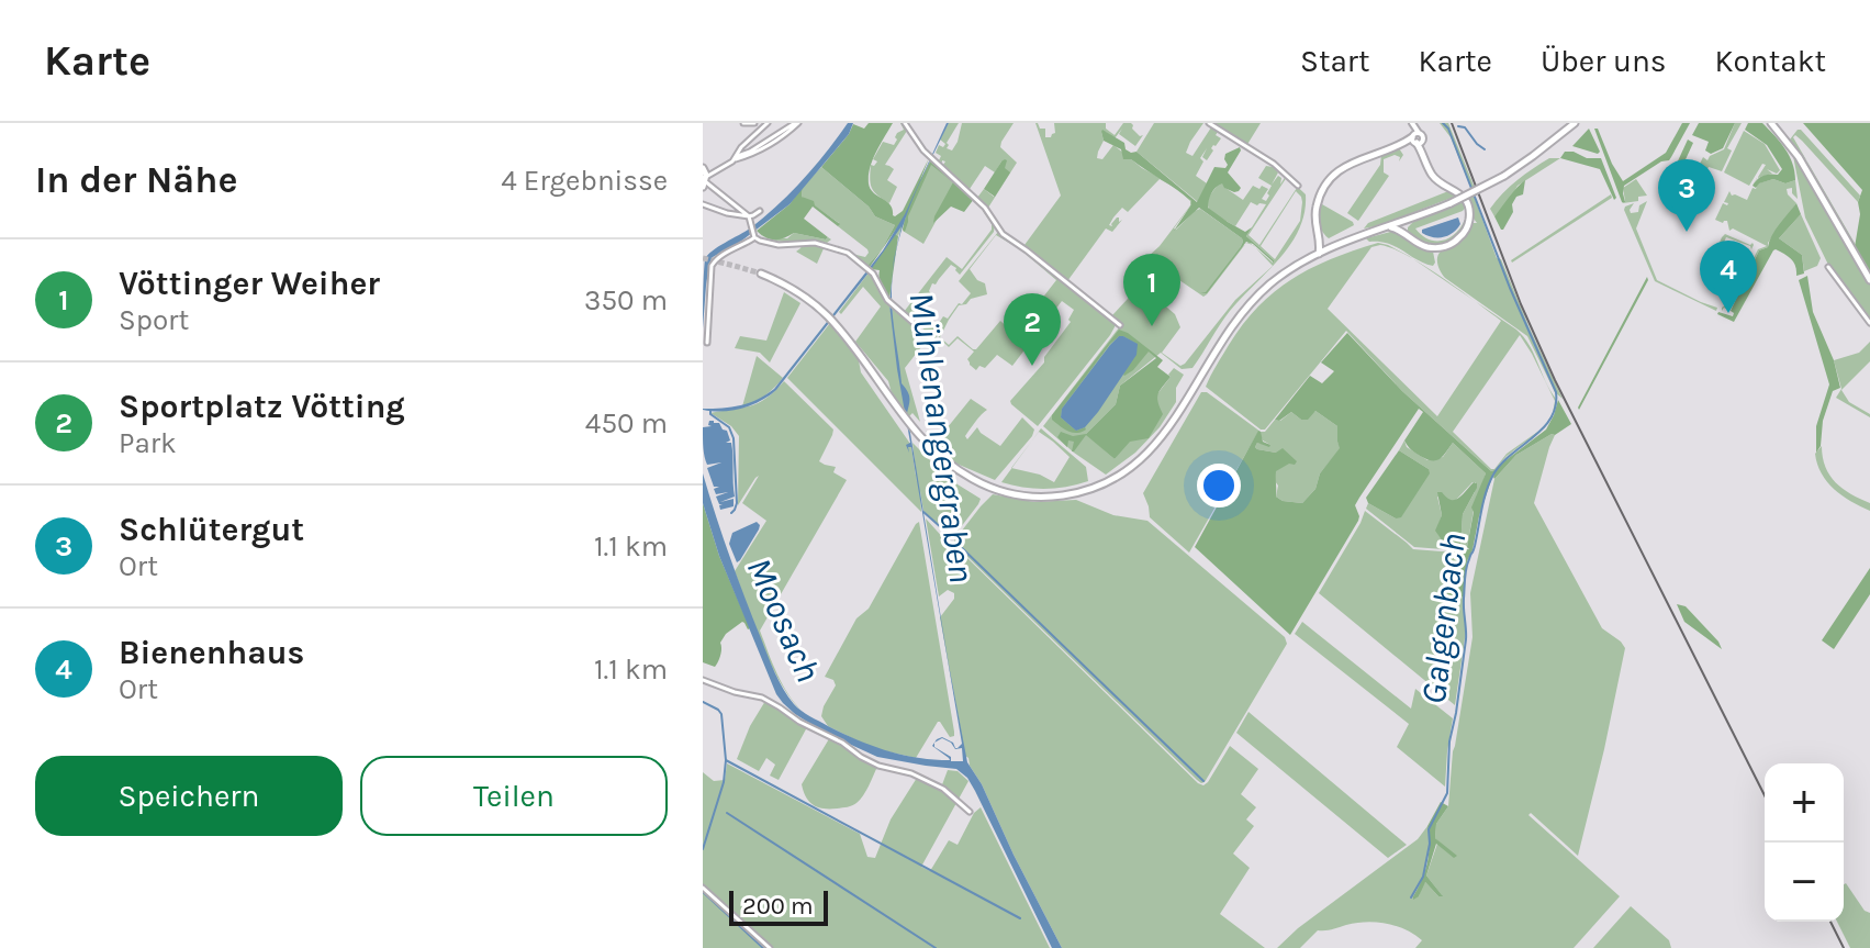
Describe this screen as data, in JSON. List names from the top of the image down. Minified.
{"water":["Mühlenangergraben","Galgenbach","Moosach"],"scale_bar":"200 m","page":{"header":"Karte","nav":["Start","Karte","Über uns","Kontakt"],"heading":["In der Nähe","4 Ergebnisse"],"pins":["3","4","1","2"],"list":[{"mark":"1","name":"Vöttinger Weiher","note":"Sport","value":"350 m"},{"mark":"2","name":"Sportplatz Vötting","note":"Park","value":"450 m"},{"mark":"3","name":"Schlütergut","note":"Ort","value":"1.1 km"},{"mark":"4","name":"Bienenhaus","note":"Ort","value":"1.1 km"}],"buttons":["Speichern","Teilen"],"map_buttons":["+","−"],"scale":"200 m"}}
